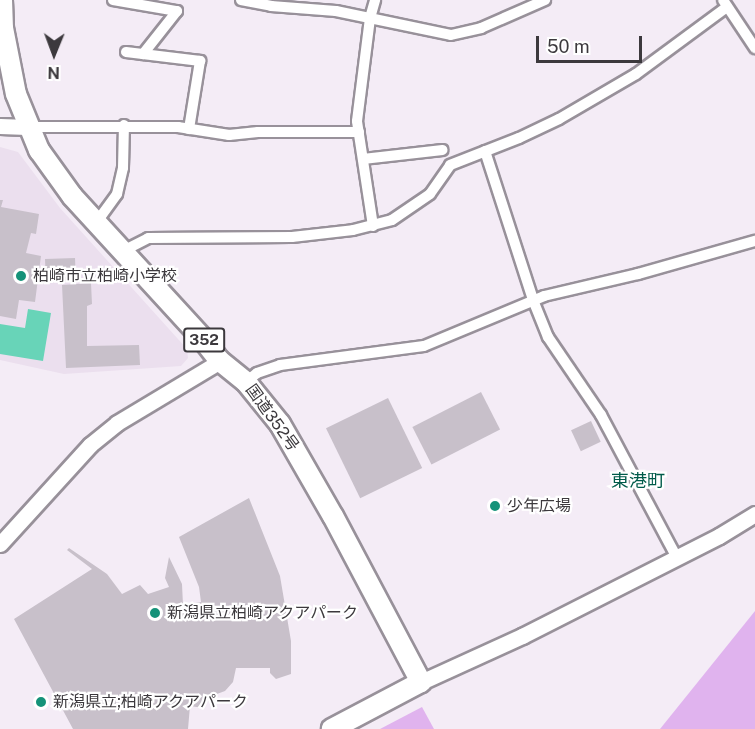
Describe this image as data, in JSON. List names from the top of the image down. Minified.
{"streets":{"highway":["352","国道352号"]},"districts":["東港町"],"places":["柏崎市立柏崎小学校","少年広場","新潟県立柏崎アクアパーク","新潟県立;柏崎アクアパーク"],"scale_bar":"50 m","north":"bottom"}
